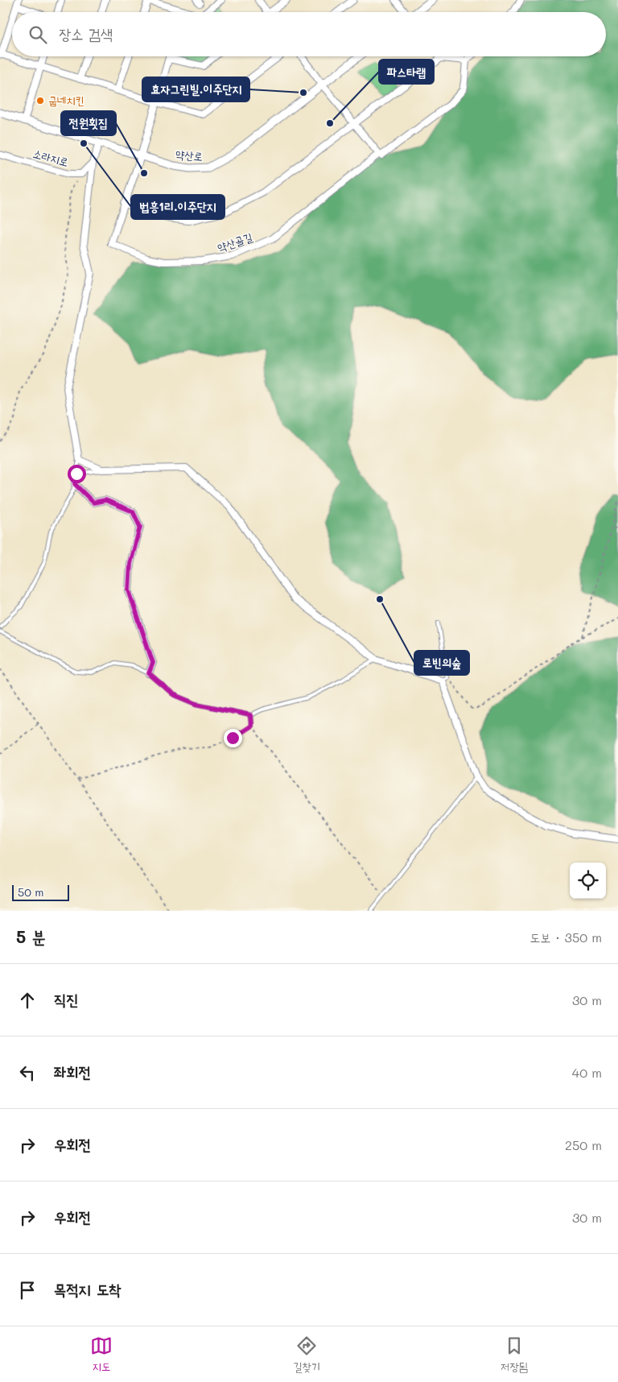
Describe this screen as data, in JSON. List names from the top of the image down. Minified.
{"streets":{"street":["약산로","소라지로","약산골길"]},"crossings":[["약산로","약산골길"]],"places":["효자그린빌.이주단지","굽네치킨","파스타랩","법흥1리.이주단지","전원횟집","로빈의숲"],"scale_bar":"50 m","page":{"search":"장소 검색","scale":"50 m","heading":["5 분","도보 · 350 m"],"list":[["직진","30 m"],["좌회전","40 m"],["우회전","250 m"],["우회전","30 m"],"목적지 도착"],"nav":["지도","길찾기","저장됨"]}}
